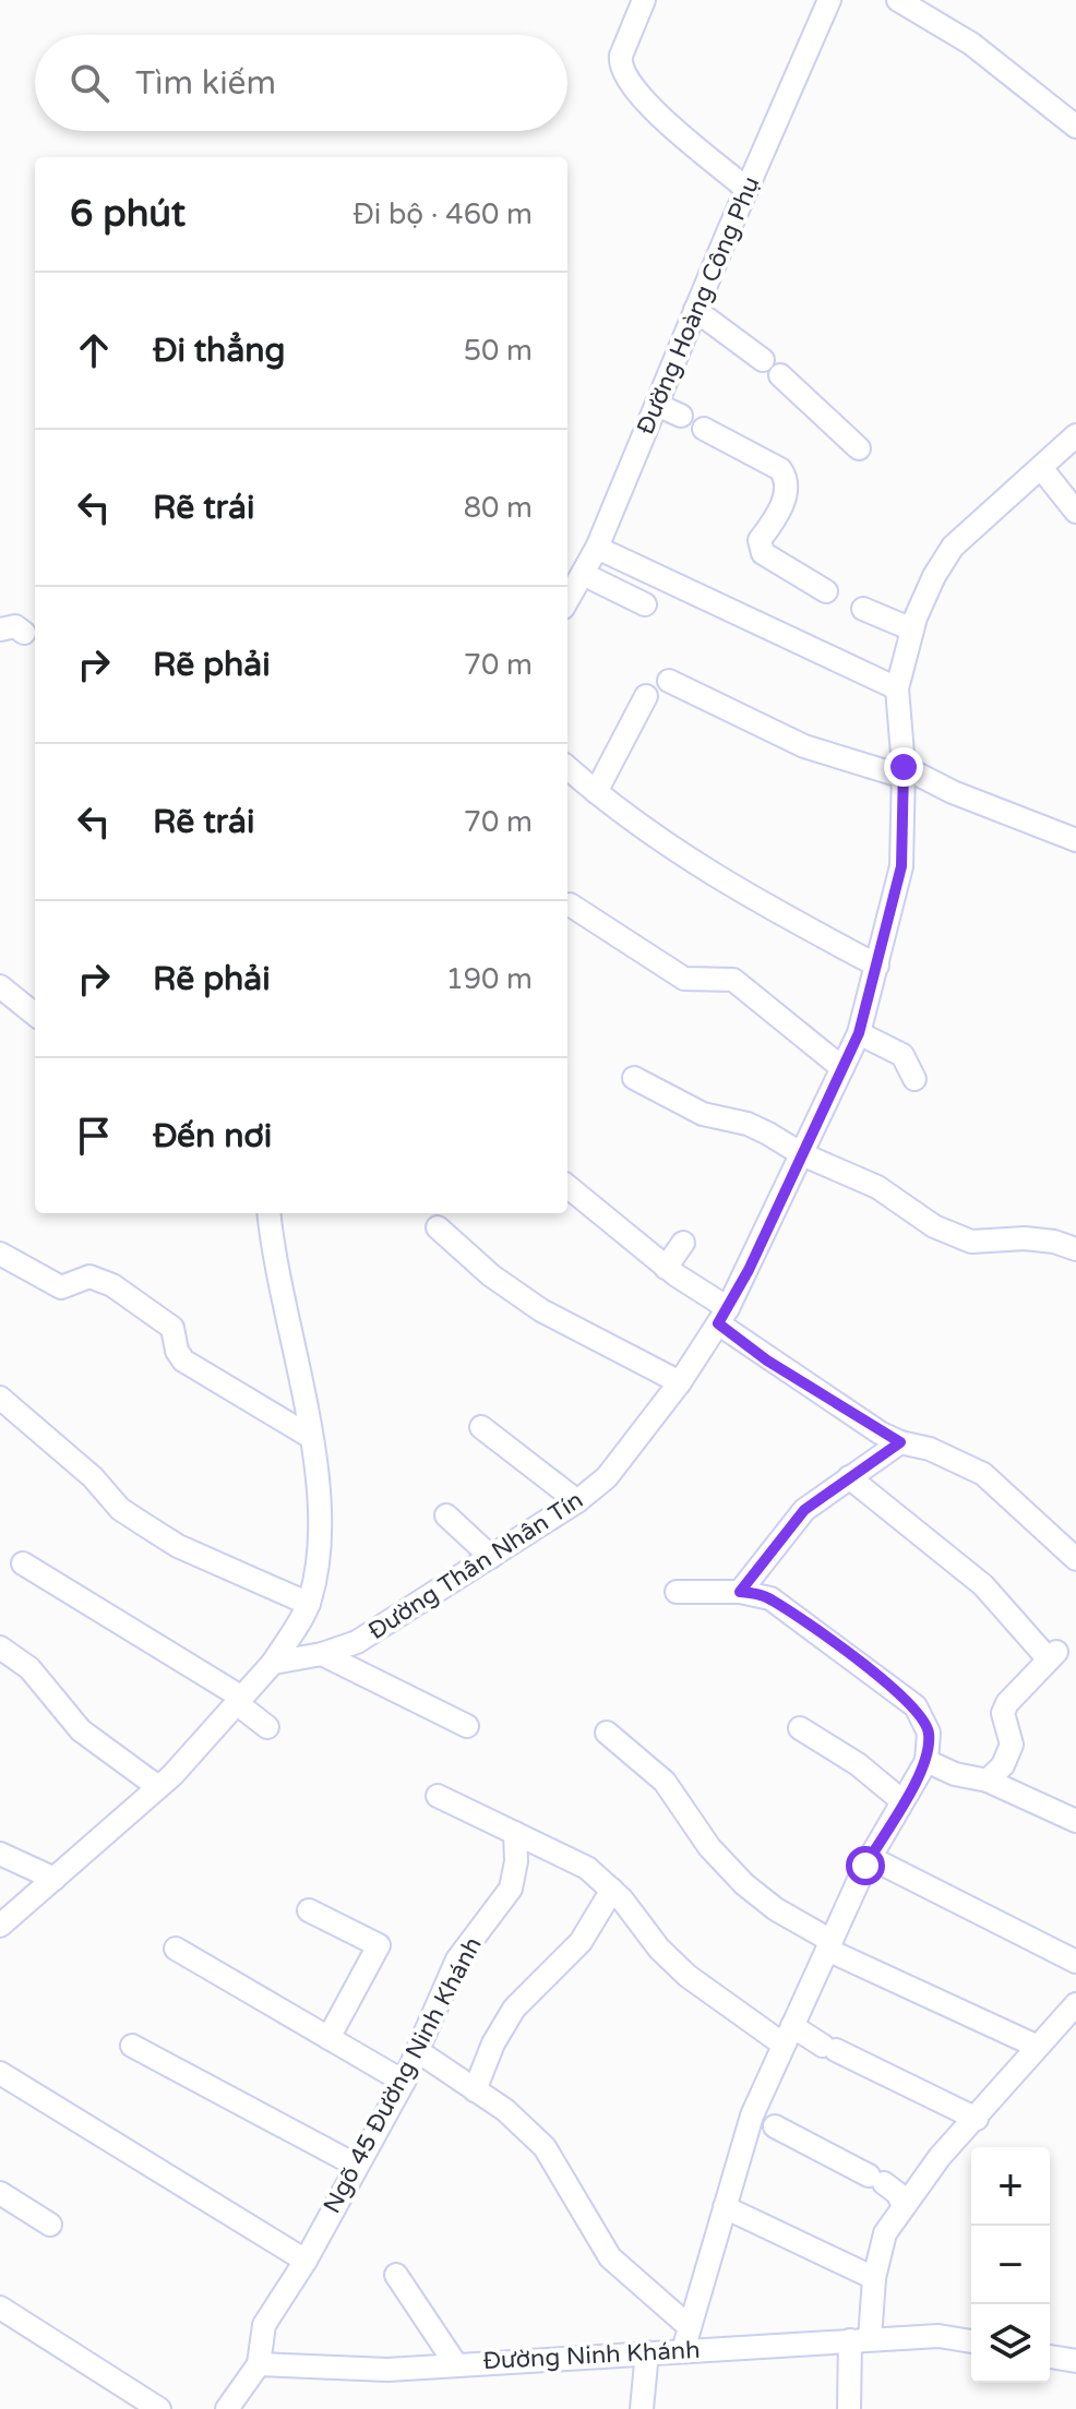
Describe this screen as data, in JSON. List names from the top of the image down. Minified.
{"streets":{"street":["Đường Hoàng Công Phụ","Đường Thân Nhân Tín","Ngõ 45 Đường Ninh Khánh","Đường Ninh Khánh"]},"crossings":[["Ngõ 45 Đường Ninh Khánh","Đường Ninh Khánh"]],"page":{"search":"Tìm kiếm","heading":["6 phút","Đi bộ · 460 m"],"list":[["Đi thẳng","50 m"],["Rẽ trái","80 m"],["Rẽ phải","70 m"],["Rẽ trái","70 m"],["Rẽ phải","190 m"],"Đến nơi"],"map_buttons":["+","−"]}}
